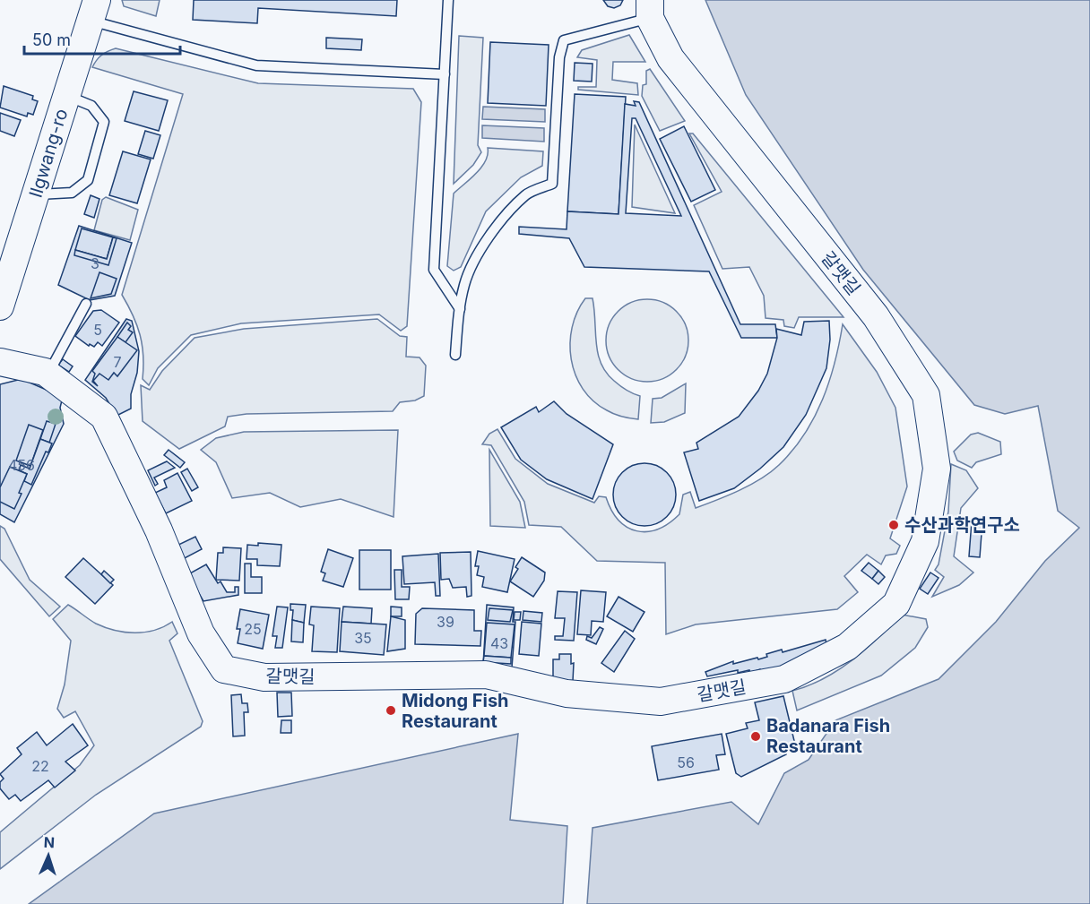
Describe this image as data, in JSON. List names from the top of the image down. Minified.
{"streets":{"street":["Ilgwang-ro","갈맷길"]},"places":["수산과학연구소","Midong Fish Restaurant","Badanara Fish Restaurant"],"house_numbers":["3","5","7","456","39","25","35","43","56","22"],"scale_bar":"50 m","north":"top"}
